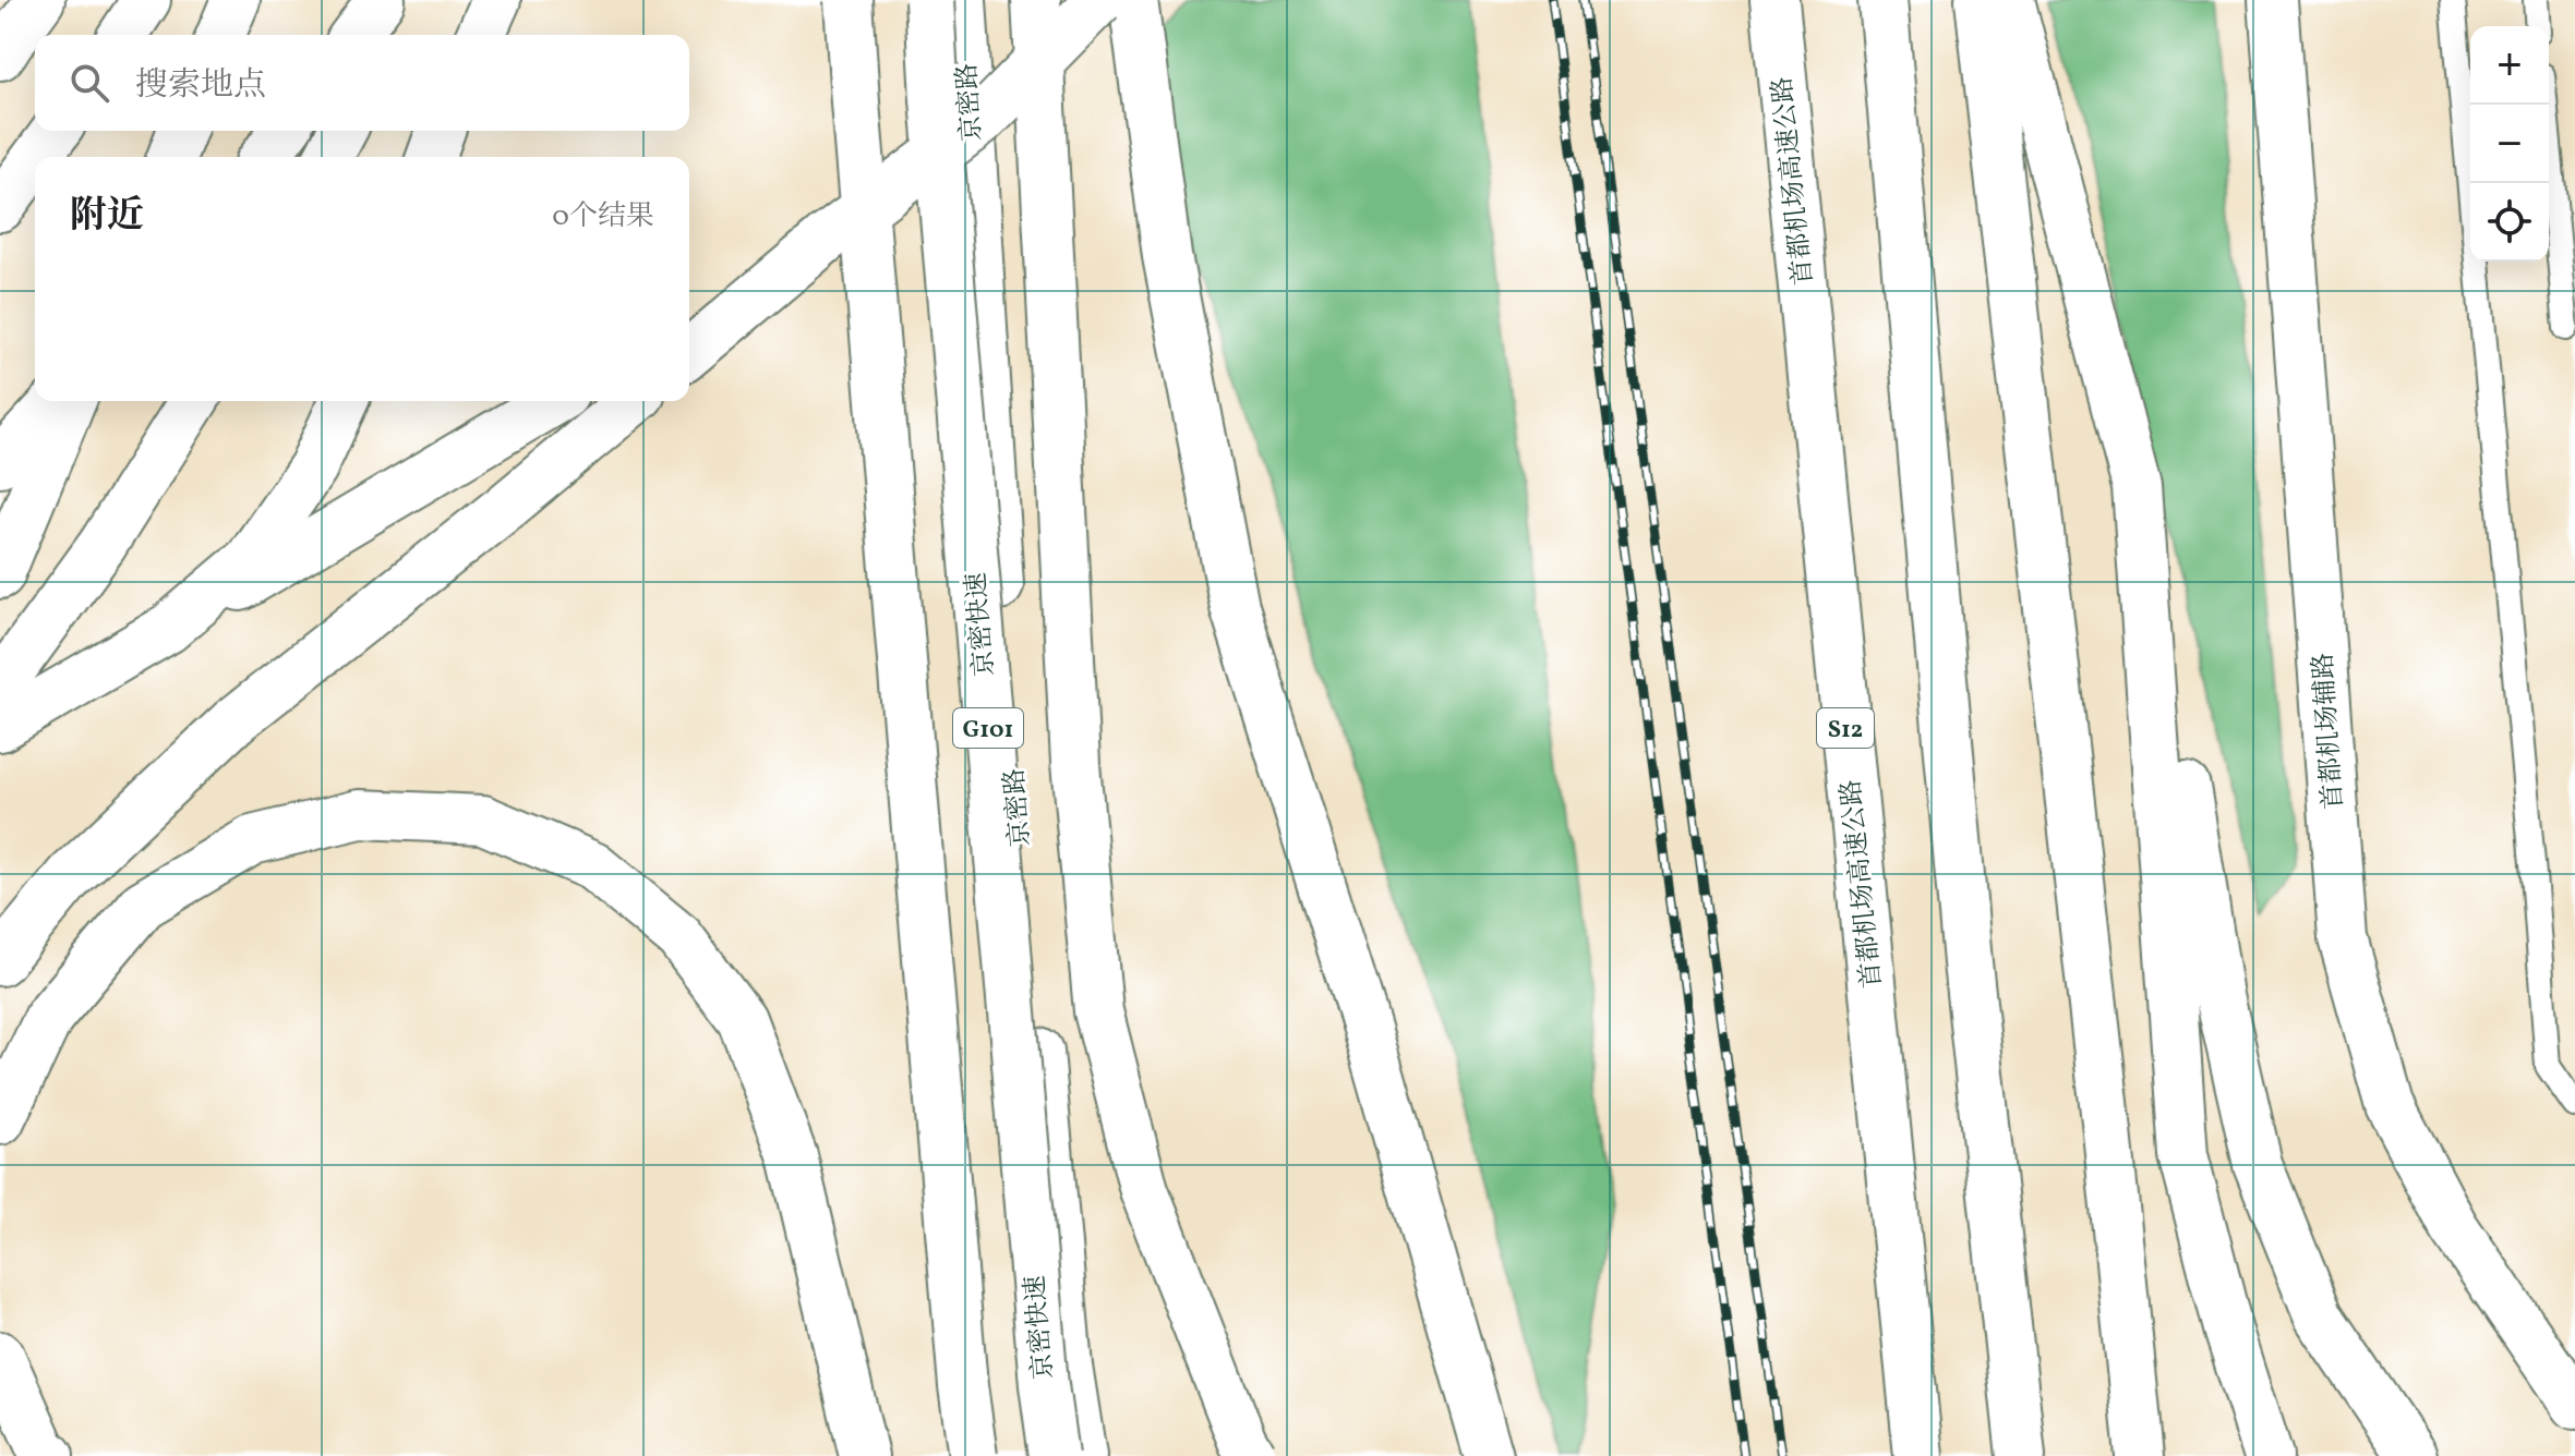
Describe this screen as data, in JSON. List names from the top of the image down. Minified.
{"streets":{"main road":["京密路","首都机场高速公路","京密快速","G101","S12","首都机场辅路"]},"page":{"map_buttons":["+","−"],"search":"搜索地点","heading":["附近","0个结果"]}}
